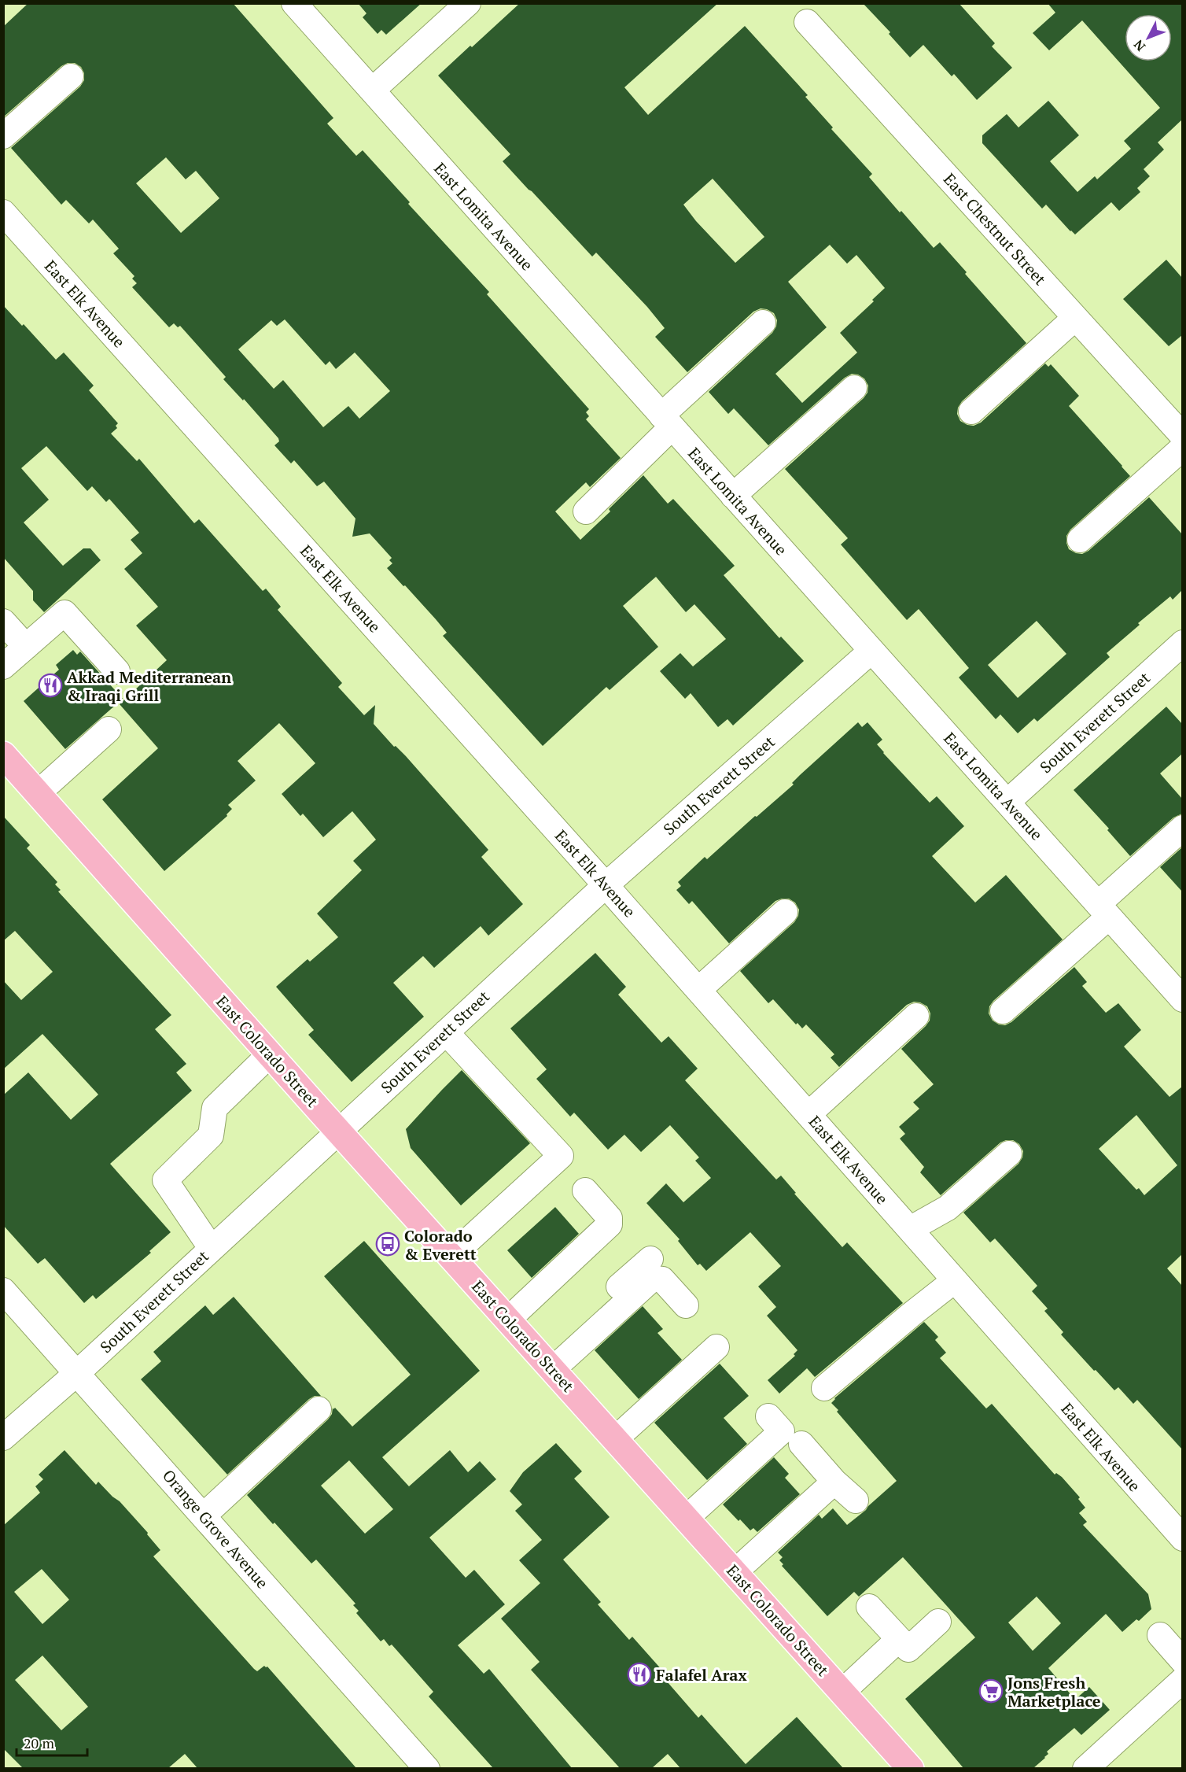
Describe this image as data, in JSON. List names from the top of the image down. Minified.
{"streets":{"main road":["East Colorado Street"],"street":["East Lomita Avenue","East Chestnut Street","East Elk Avenue","South Everett Street","Orange Grove Avenue"]},"crossings":[["East Lomita Avenue","South Everett Street"],["East Elk Avenue","South Everett Street"],["South Everett Street","East Colorado Street"],["South Everett Street","Orange Grove Avenue"]],"places":{"restaurant":["Akkad Mediterranean & Iraqi Grill","Falafel Arax"],"bus stop":["Colorado & Everett"],"supermarket":["Jons Fresh Marketplace"]},"scale_bar":"20 m","north":"bottom left"}
